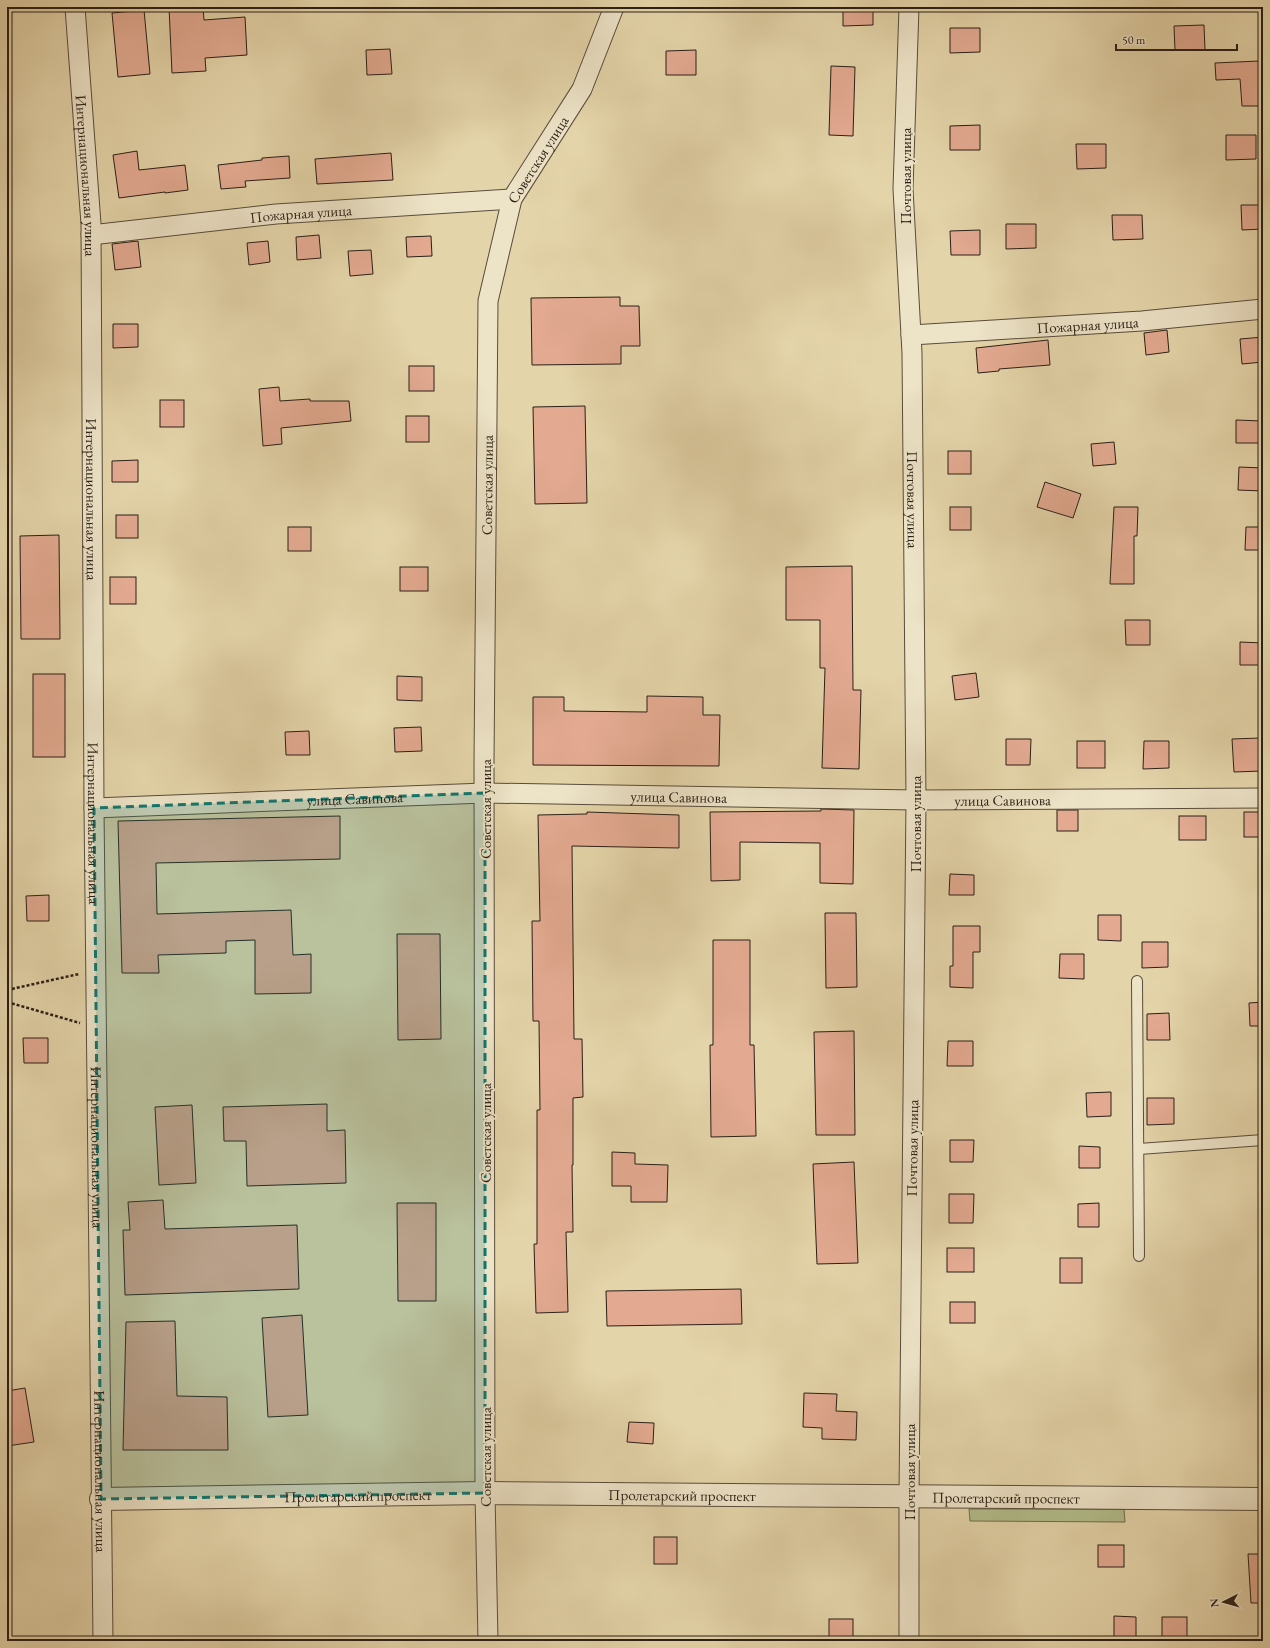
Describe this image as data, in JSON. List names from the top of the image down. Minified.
{"streets":{"street":["Советская улица","Интернациональная улица","Почтовая улица","Пожарная улица","улица Савинова","Пролетарский проспект"]},"crossings":[["Советская улица","Пожарная улица"],["Советская улица","улица Савинова"],["Советская улица","Пролетарский проспект"],["Интернациональная улица","Пожарная улица"],["Интернациональная улица","улица Савинова"],["Интернациональная улица","Пролетарский проспект"],["Почтовая улица","Пожарная улица"],["Почтовая улица","улица Савинова"],["Почтовая улица","Пролетарский проспект"]],"scale_bar":"50 m","north":"left"}
